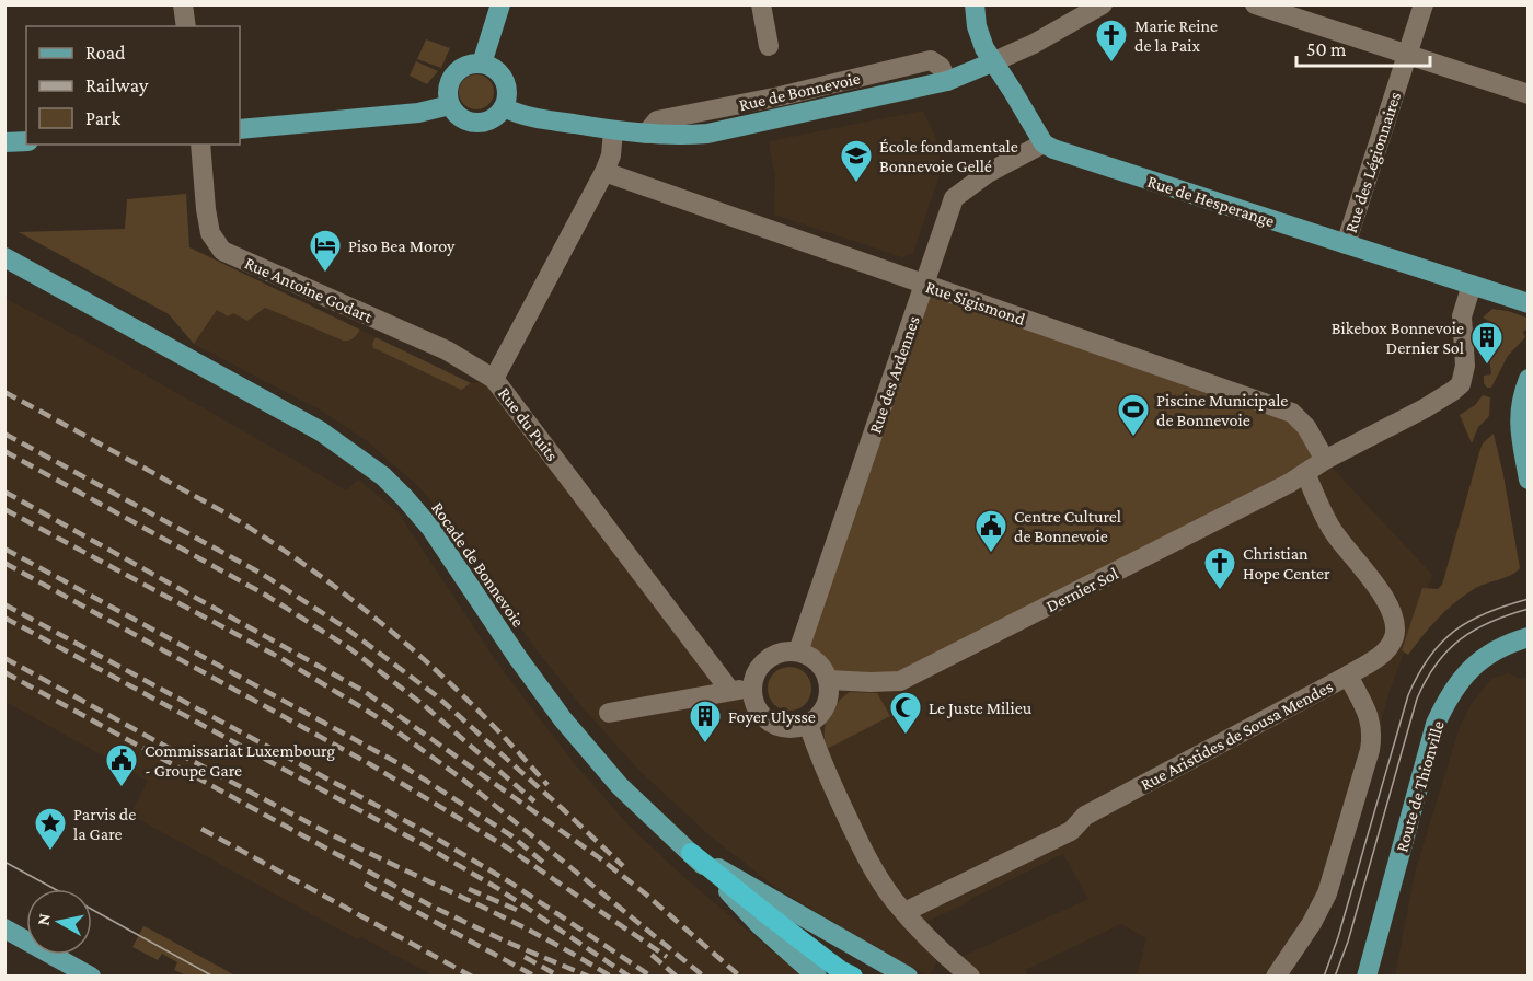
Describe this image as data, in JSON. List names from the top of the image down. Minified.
{"streets":{"highway":["Rocade de Bonnevoie"],"main road":["Rue de Bonnevoie","Rue de Hesperange","Route de Thionville"],"street":["Rue des Légionnaires","Rue Antoine Godart","Rue Sigismond","Rue des Ardennes","Rue du Puits","Dernier Sol","Rue Aristides de Sousa Mendes"]},"crossings":[["Rue de Bonnevoie","Rue du Puits"],["Rue des Légionnaires","Rue de Hesperange"],["Rue de Hesperange","Rue des Ardennes"],["Rue de Hesperange","Dernier Sol"],["Rue Antoine Godart","Rue du Puits"],["Rue Sigismond","Rue des Ardennes"],["Rue Sigismond","Rue du Puits"],["Rue Sigismond","Dernier Sol"],["Rue des Ardennes","Dernier Sol"],["Dernier Sol","Rue Aristides de Sousa Mendes"]],"places":{"church":["Marie Reine de la Paix","Christian Hope Center"],"school or university":["École fondamentale Bonnevoie Gellé"],"hotel":["Piso Bea Moroy"],"building":["Bikebox Bonnevoie Dernier Sol","Foyer Ulysse"],"sports":["Piscine Municipale de Bonnevoie"],"public building":["Centre Culturel de Bonnevoie","Commissariat Luxembourg - Groupe Gare"],"mosque":["Le Juste Milieu"],"place":["Parvis de la Gare"]},"legend":["Road","Railway","Park"],"scale_bar":"50 m","north":"left"}
